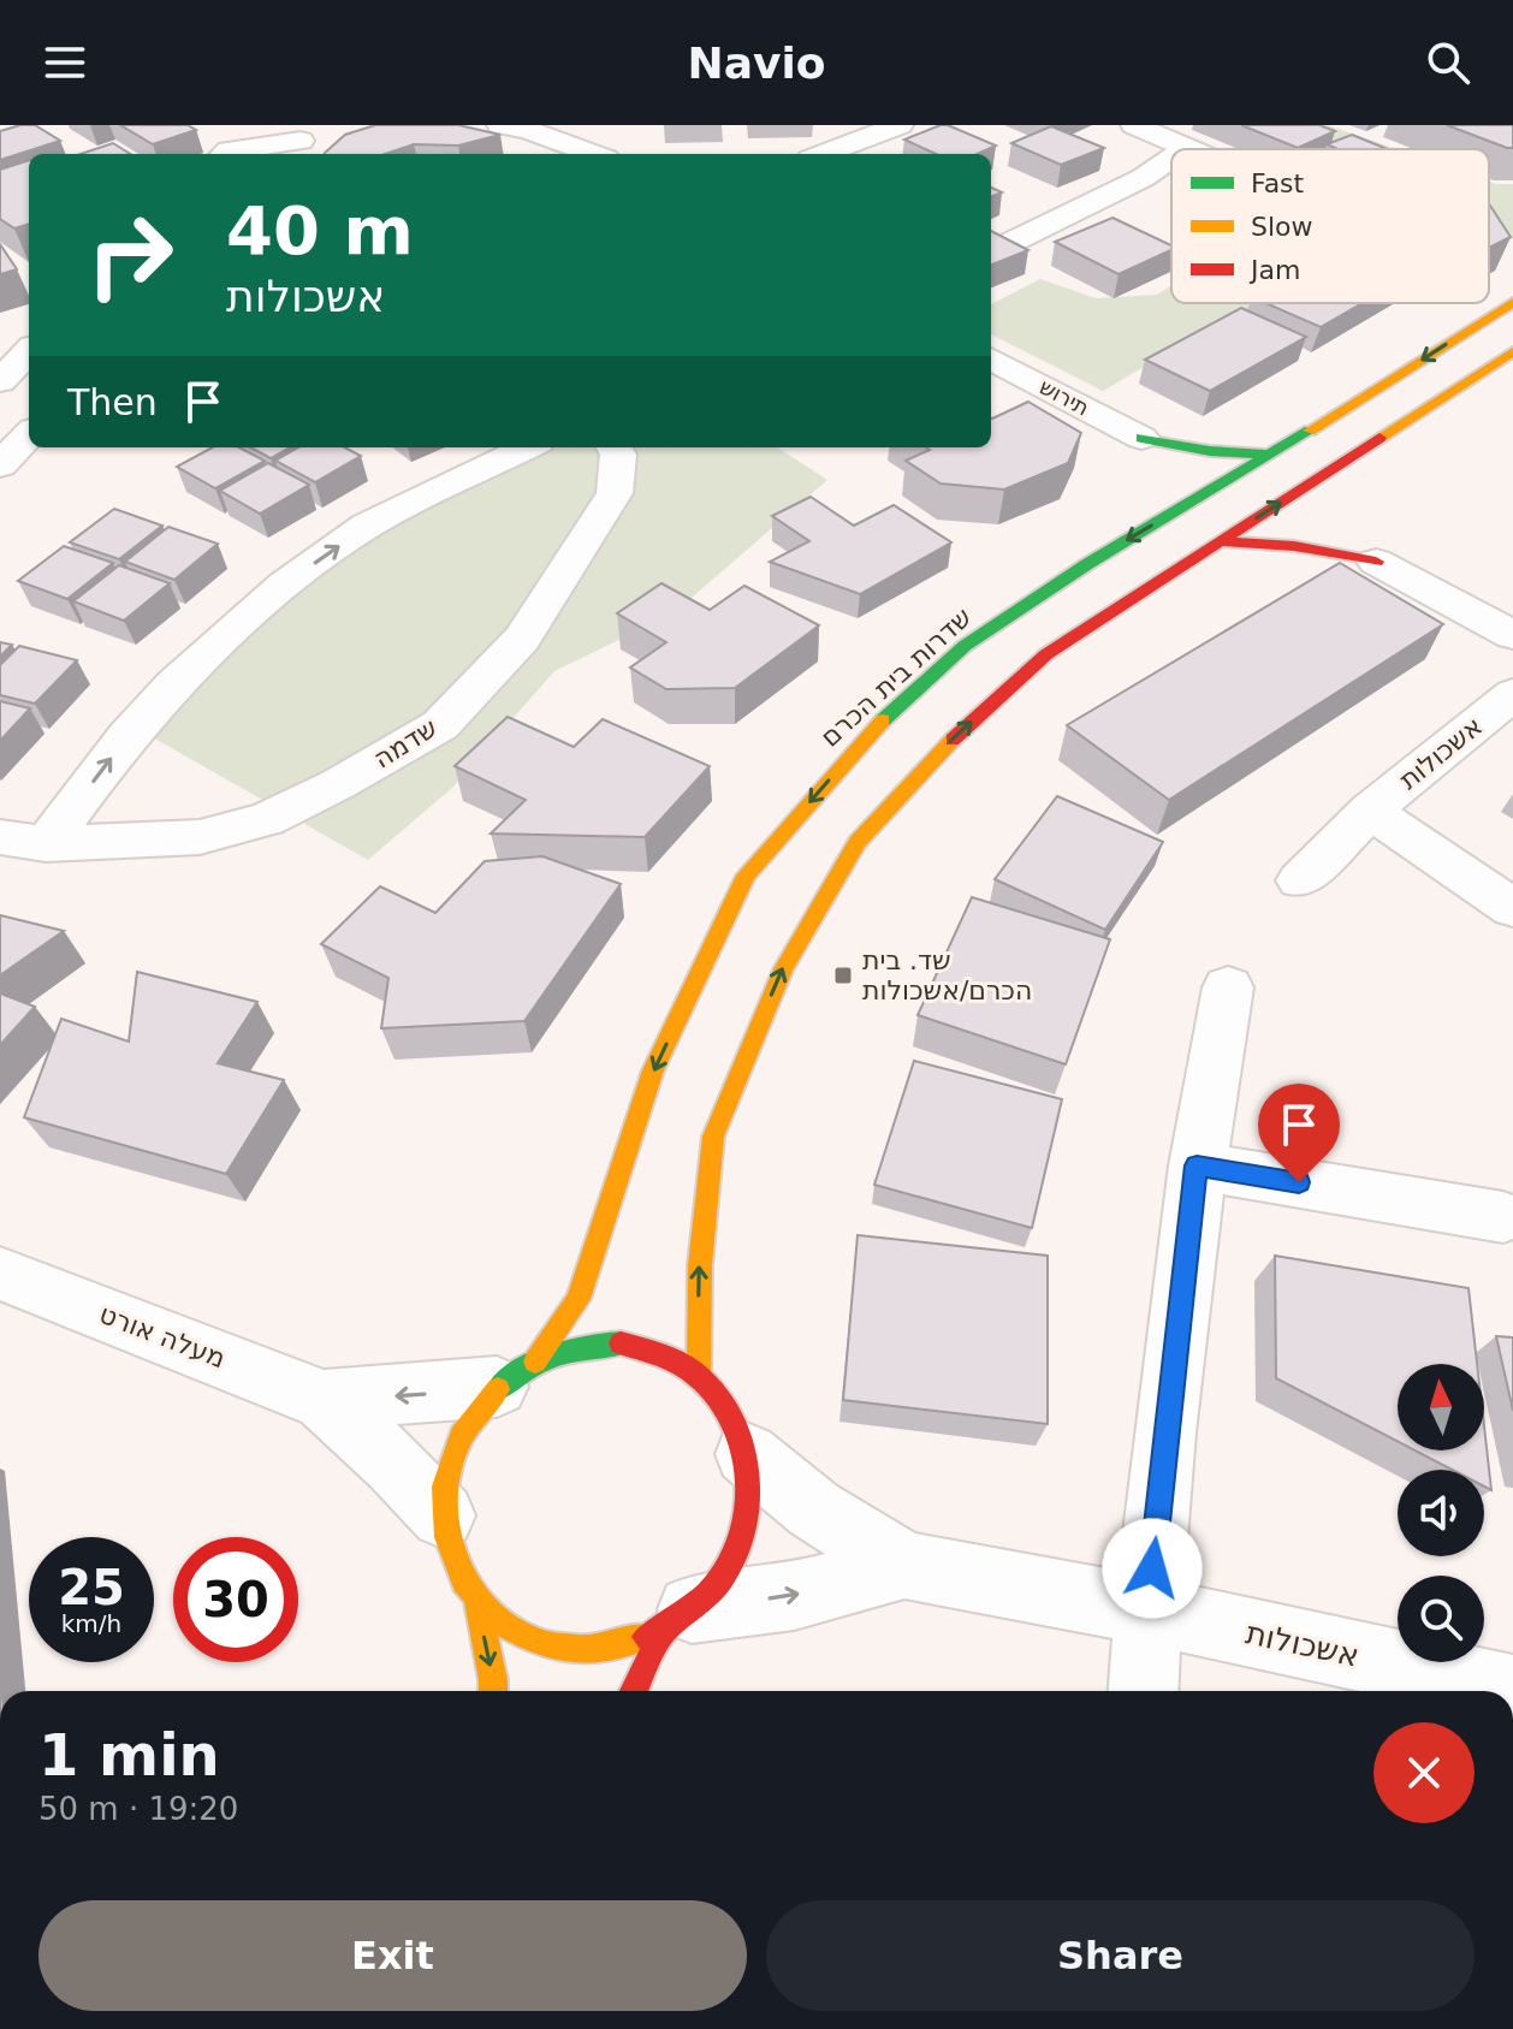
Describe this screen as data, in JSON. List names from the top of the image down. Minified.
{"streets":{"street":["תירוש","שדרות בית הכרם","שדמה","אשכולות","מעלה אורט"]},"crossings":[["שדרות בית הכרם","אשכולות"],["שדרות בית הכרם","מעלה אורט"],["אשכולות","מעלה אורט"]],"places":{"transit":["שד. בית הכרם/אשכולות"]},"legend":["Fast","Slow","Jam"],"north":"top","page":{"header":"Navio","turn":["40 m","אשכולות"],"then":"Then","speed":"25 km/h","limit":"30","heading":["1 min","50 m · 19:20"],"buttons":["Exit","Share"]}}
